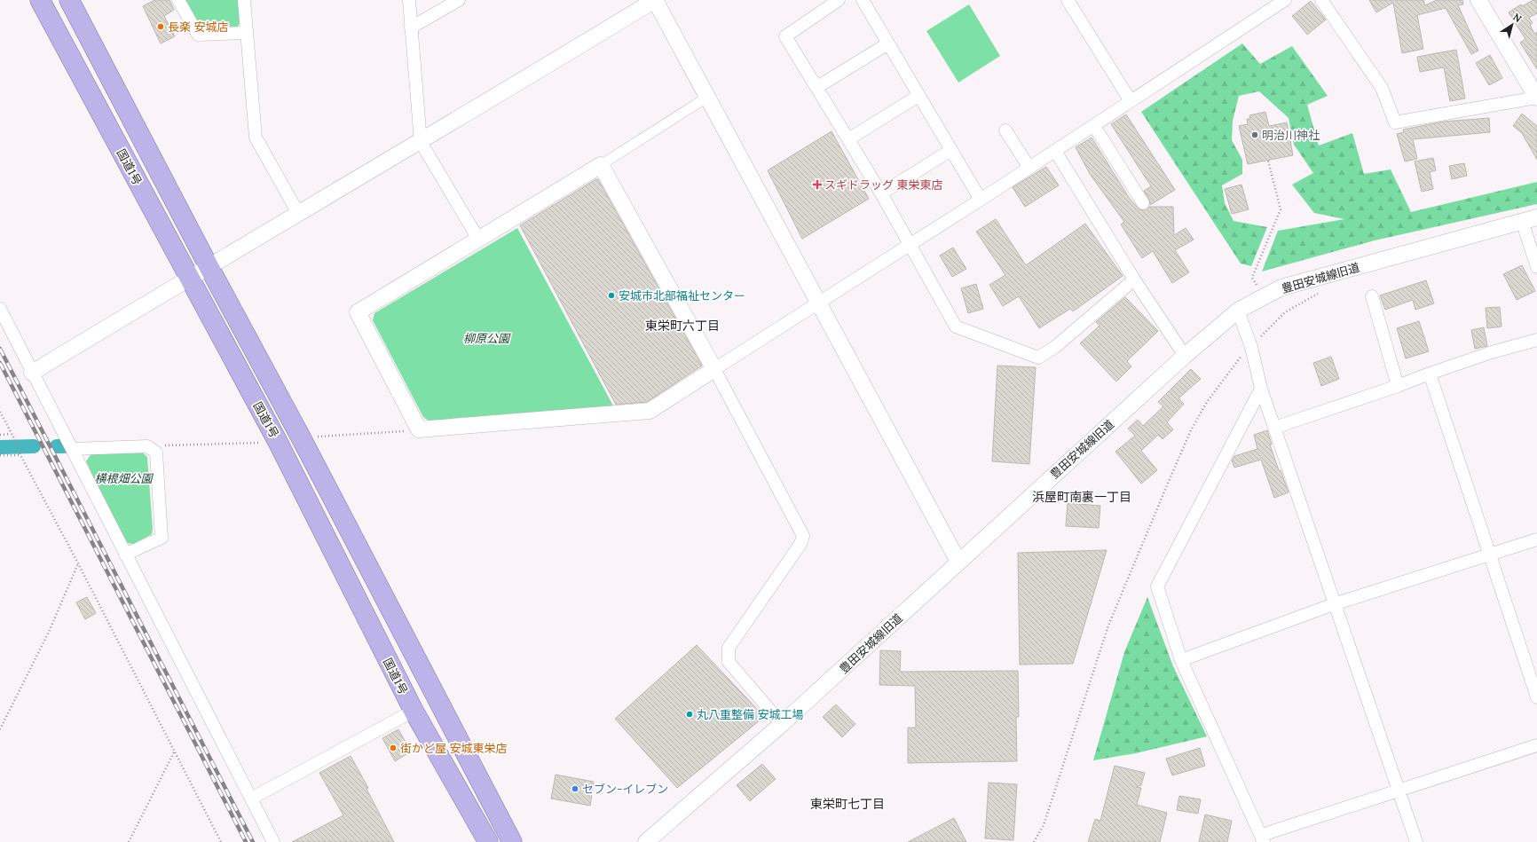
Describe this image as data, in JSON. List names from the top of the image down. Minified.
{"streets":{"highway":["国道1号"],"street":["豊田安城線旧道"]},"districts":["東栄町六丁目","浜屋町南裏一丁目","東栄町七丁目"],"parks":["柳原公園","横根畑公園"],"places":{"other":["長楽 安城店","明治川神社","安城市北部福祉センター","丸八重整備 安城工場","街かど屋 安城東栄店","セブン-イレブン"],"health":["スギドラッグ 東栄東店"]},"north":"top right"}
